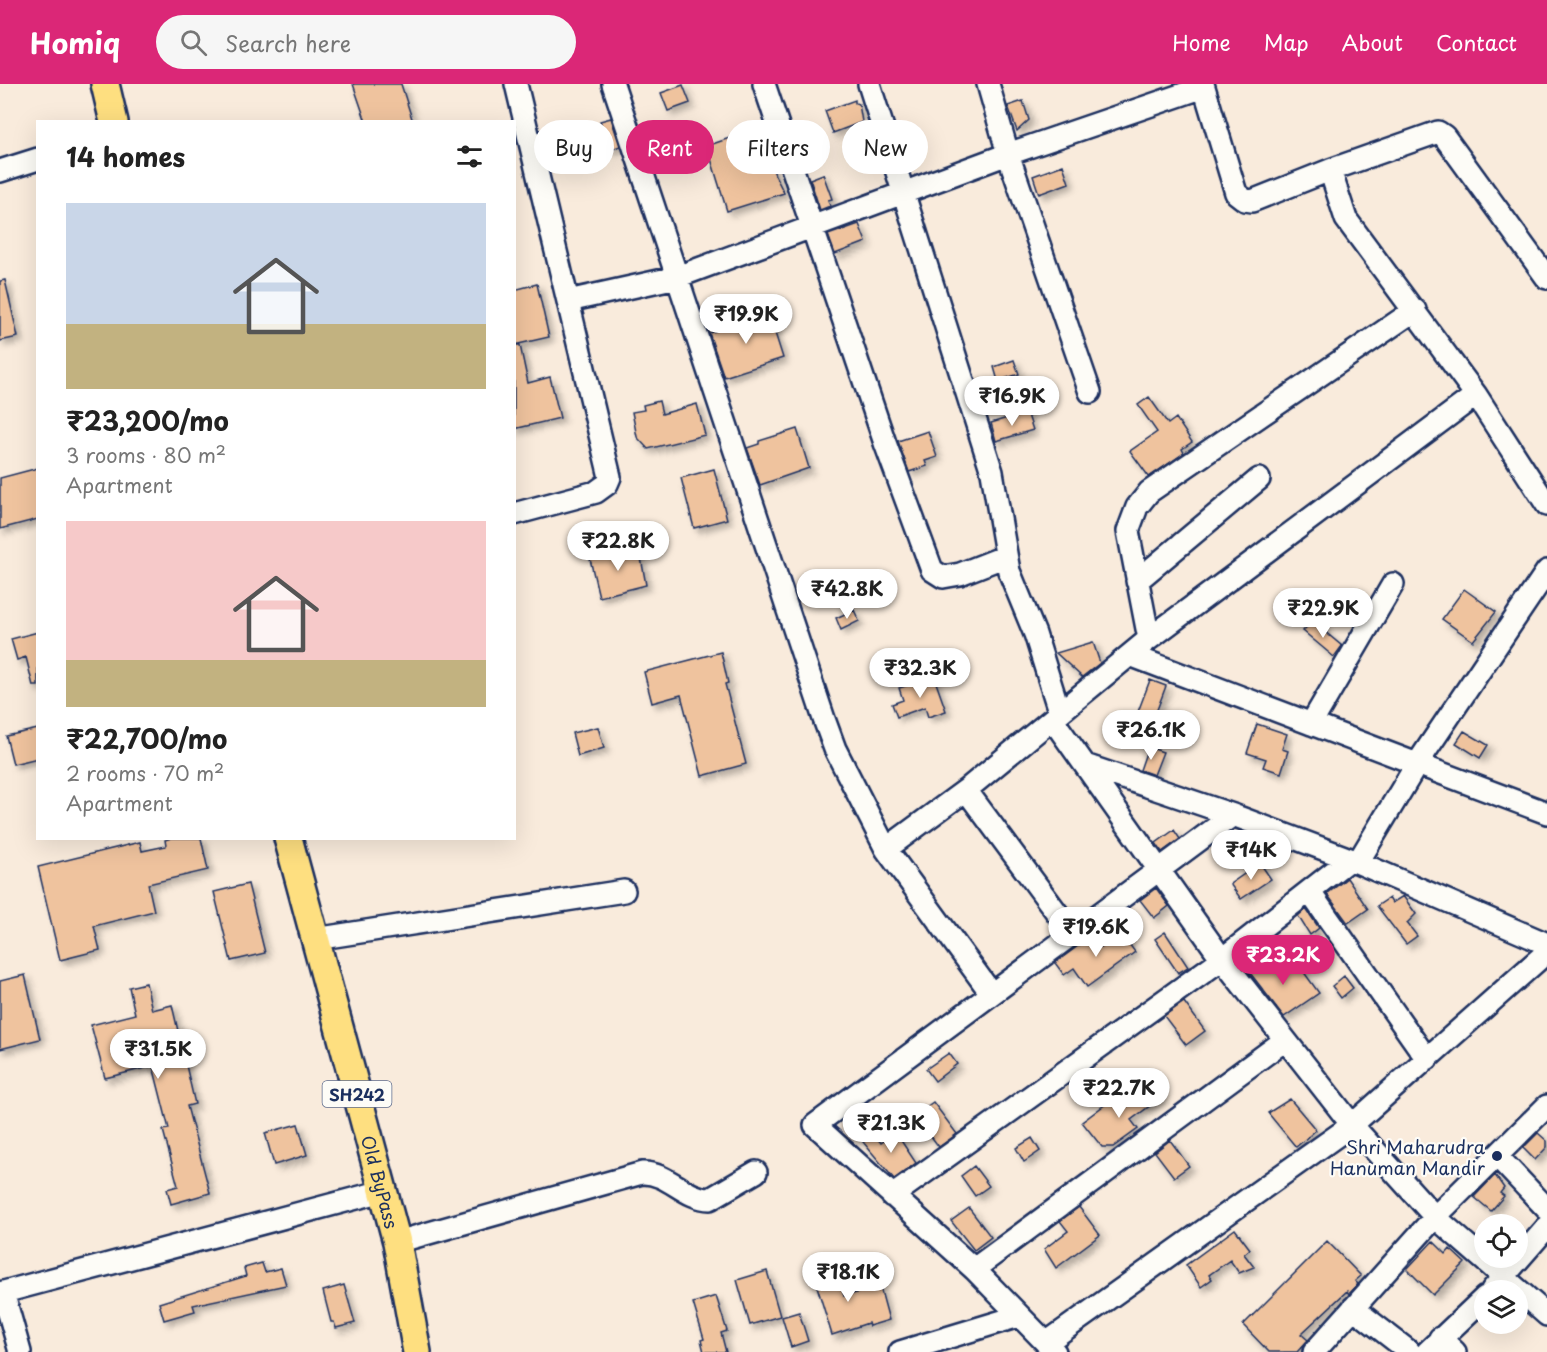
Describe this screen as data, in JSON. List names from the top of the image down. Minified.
{"streets":{"main road":["SH242","Old ByPass"]},"places":["Shri Maharudra Hanuman Mandir"],"page":{"header":"Homiq","search":"Search here","nav":["Home","Map","About","Contact"],"chip":["Buy","Rent","Filters","New"],"heading":"14 homes","list":[{"name":"₹23,200/mo","note":"3 rooms · 80 m² · Apartment"},{"name":"₹22,700/mo","note":"2 rooms · 70 m² · Apartment"}],"price":["₹19.9K","₹16.9K","₹22.8K","₹42.8K","₹22.9K","₹32.3K","₹26.1K","₹14K","₹19.6K","₹23.2K","₹31.5K","₹22.7K","₹21.3K","₹18.1K"]}}
